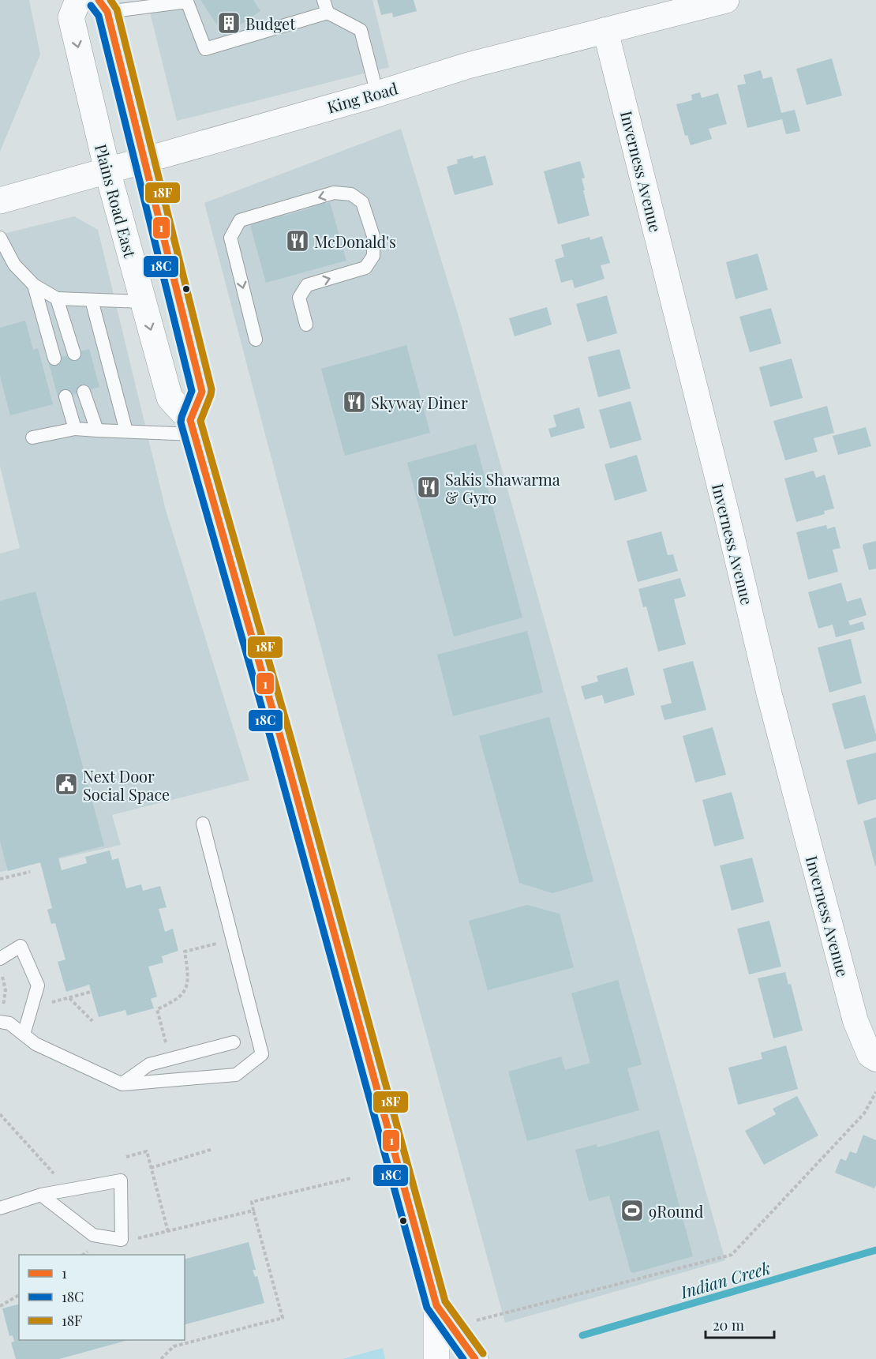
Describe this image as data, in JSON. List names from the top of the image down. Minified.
{"streets":{"main road":["King Road","Plains Road East"],"street":["Inverness Avenue"]},"crossings":[["King Road","Inverness Avenue"],["King Road","Plains Road East"]],"water":["Indian Creek"],"places":{"building":["Budget"],"restaurant":["McDonald's","Skyway Diner","Sakis Shawarma & Gyro"],"public building":["Next Door Social Space"],"sports":["9Round"]},"lines":["transit line 1","transit line 18F","transit line 18C"],"legend":["1","18C","18F"],"scale_bar":"20 m"}
